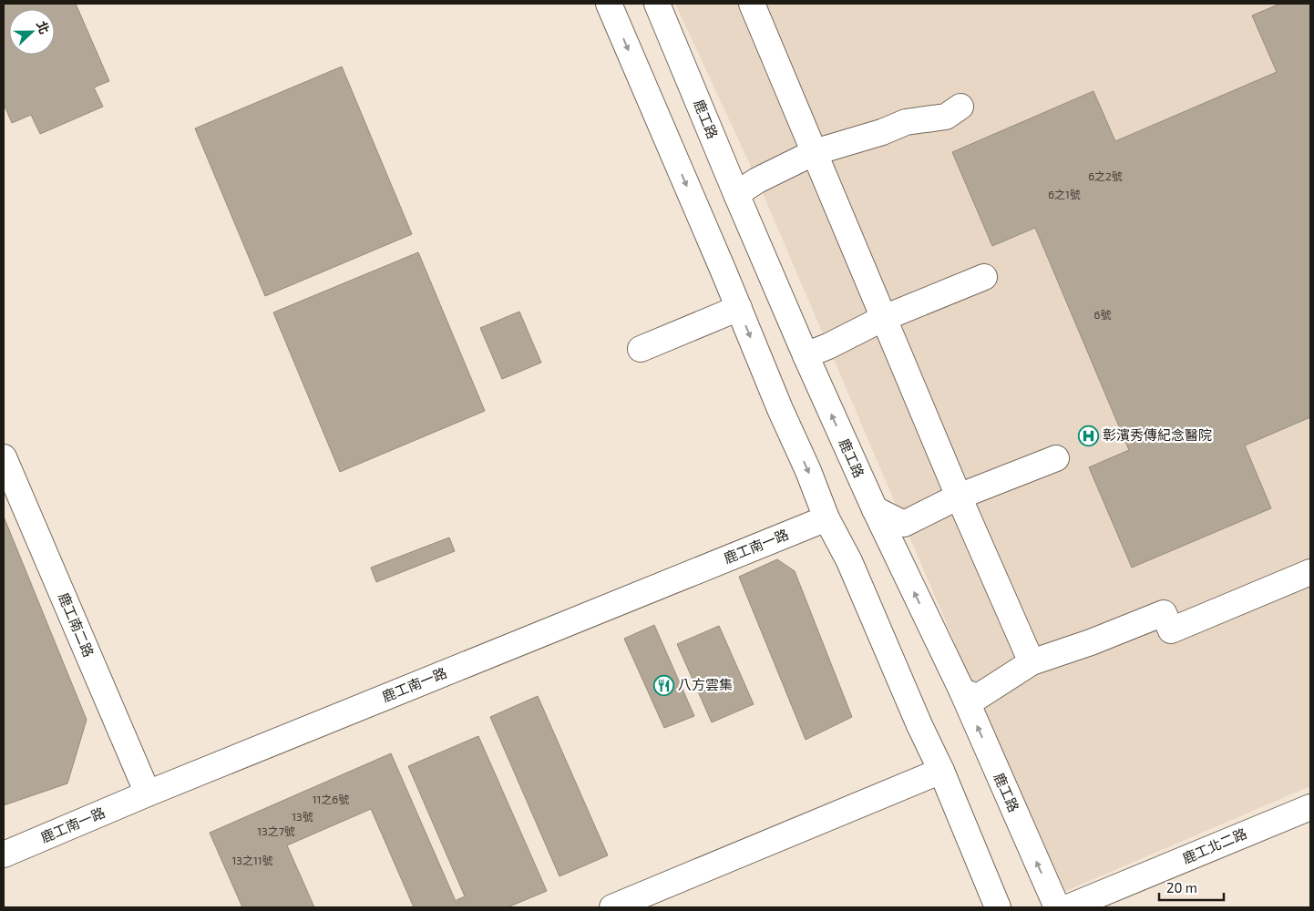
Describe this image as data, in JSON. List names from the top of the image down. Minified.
{"streets":{"street":["鹿工路","鹿工南一路","鹿工南二路","鹿工北二路"]},"crossings":[["鹿工南一路","鹿工南二路"]],"places":{"hospital":["彰濱秀傳紀念醫院"],"restaurant":["八方雲集"]},"house_numbers":["6之2號","6之1號","6號","11之6號","13號","13之7號","13之11號"],"scale_bar":"20 m","north":"right"}
